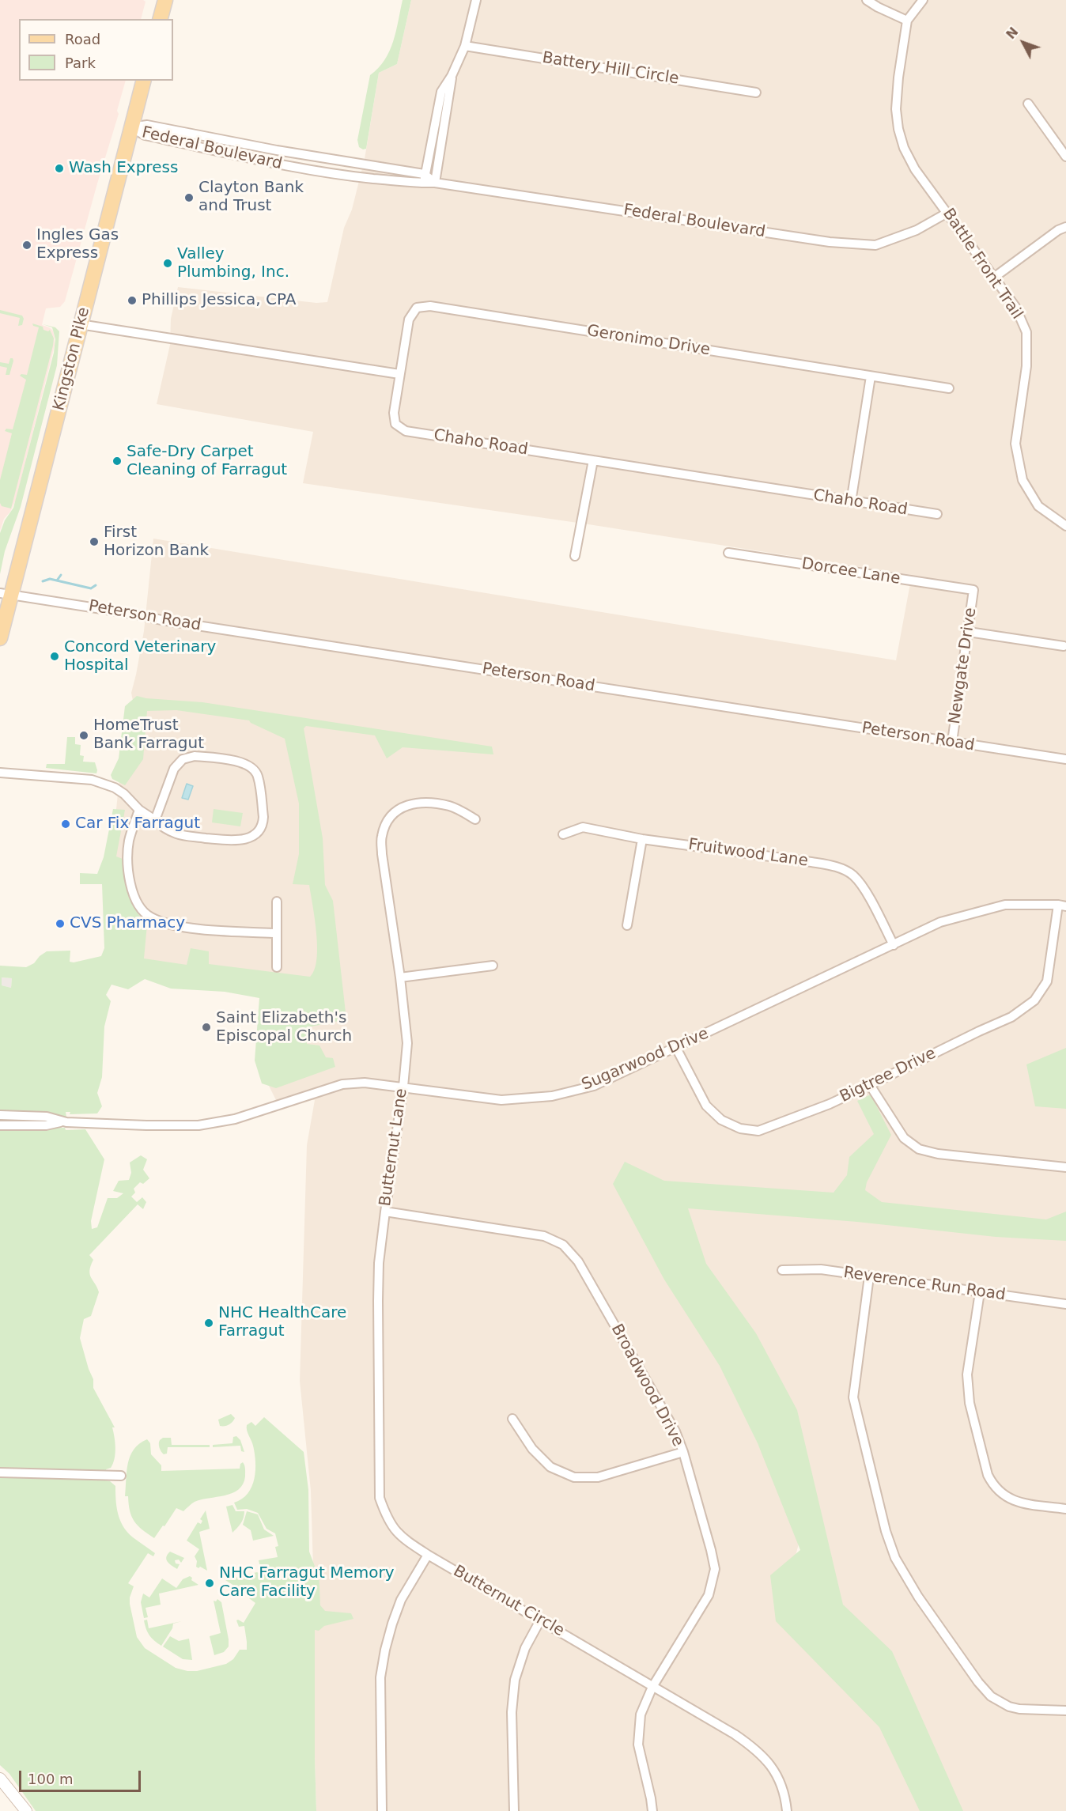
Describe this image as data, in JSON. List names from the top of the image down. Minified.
{"streets":{"main road":["Kingston Pike"],"street":["Battery Hill Circle","Federal Boulevard","Battle Front Trail","Geronimo Drive","Chaho Road","Dorcee Lane","Peterson Road","Newgate Drive","Fruitwood Lane","Sugarwood Drive","Bigtree Drive","Butternut Lane","Reverence Run Road","Broadwood Drive","Butternut Circle"]},"crossings":[["Federal Boulevard","Battle Front Trail"],["Federal Boulevard","Kingston Pike"],["Geronimo Drive","Chaho Road"],["Kingston Pike","Peterson Road"],["Dorcee Lane","Newgate Drive"],["Peterson Road","Newgate Drive"],["Fruitwood Lane","Sugarwood Drive"],["Sugarwood Drive","Bigtree Drive"],["Sugarwood Drive","Butternut Lane"],["Butternut Lane","Broadwood Drive"],["Butternut Lane","Butternut Circle"],["Broadwood Drive","Butternut Circle"]],"places":["Wash Express","Clayton Bank and Trust","Ingles Gas Express","Valley Plumbing, Inc.","Phillips Jessica, CPA","Safe-Dry Carpet Cleaning of Farragut","First Horizon Bank","Concord Veterinary Hospital","HomeTrust Bank Farragut","Car Fix Farragut","CVS Pharmacy","Saint Elizabeth's Episcopal Church","NHC HealthCare Farragut","NHC Farragut Memory Care Facility"],"legend":["Road","Park"],"scale_bar":"100 m","north":"top left"}
